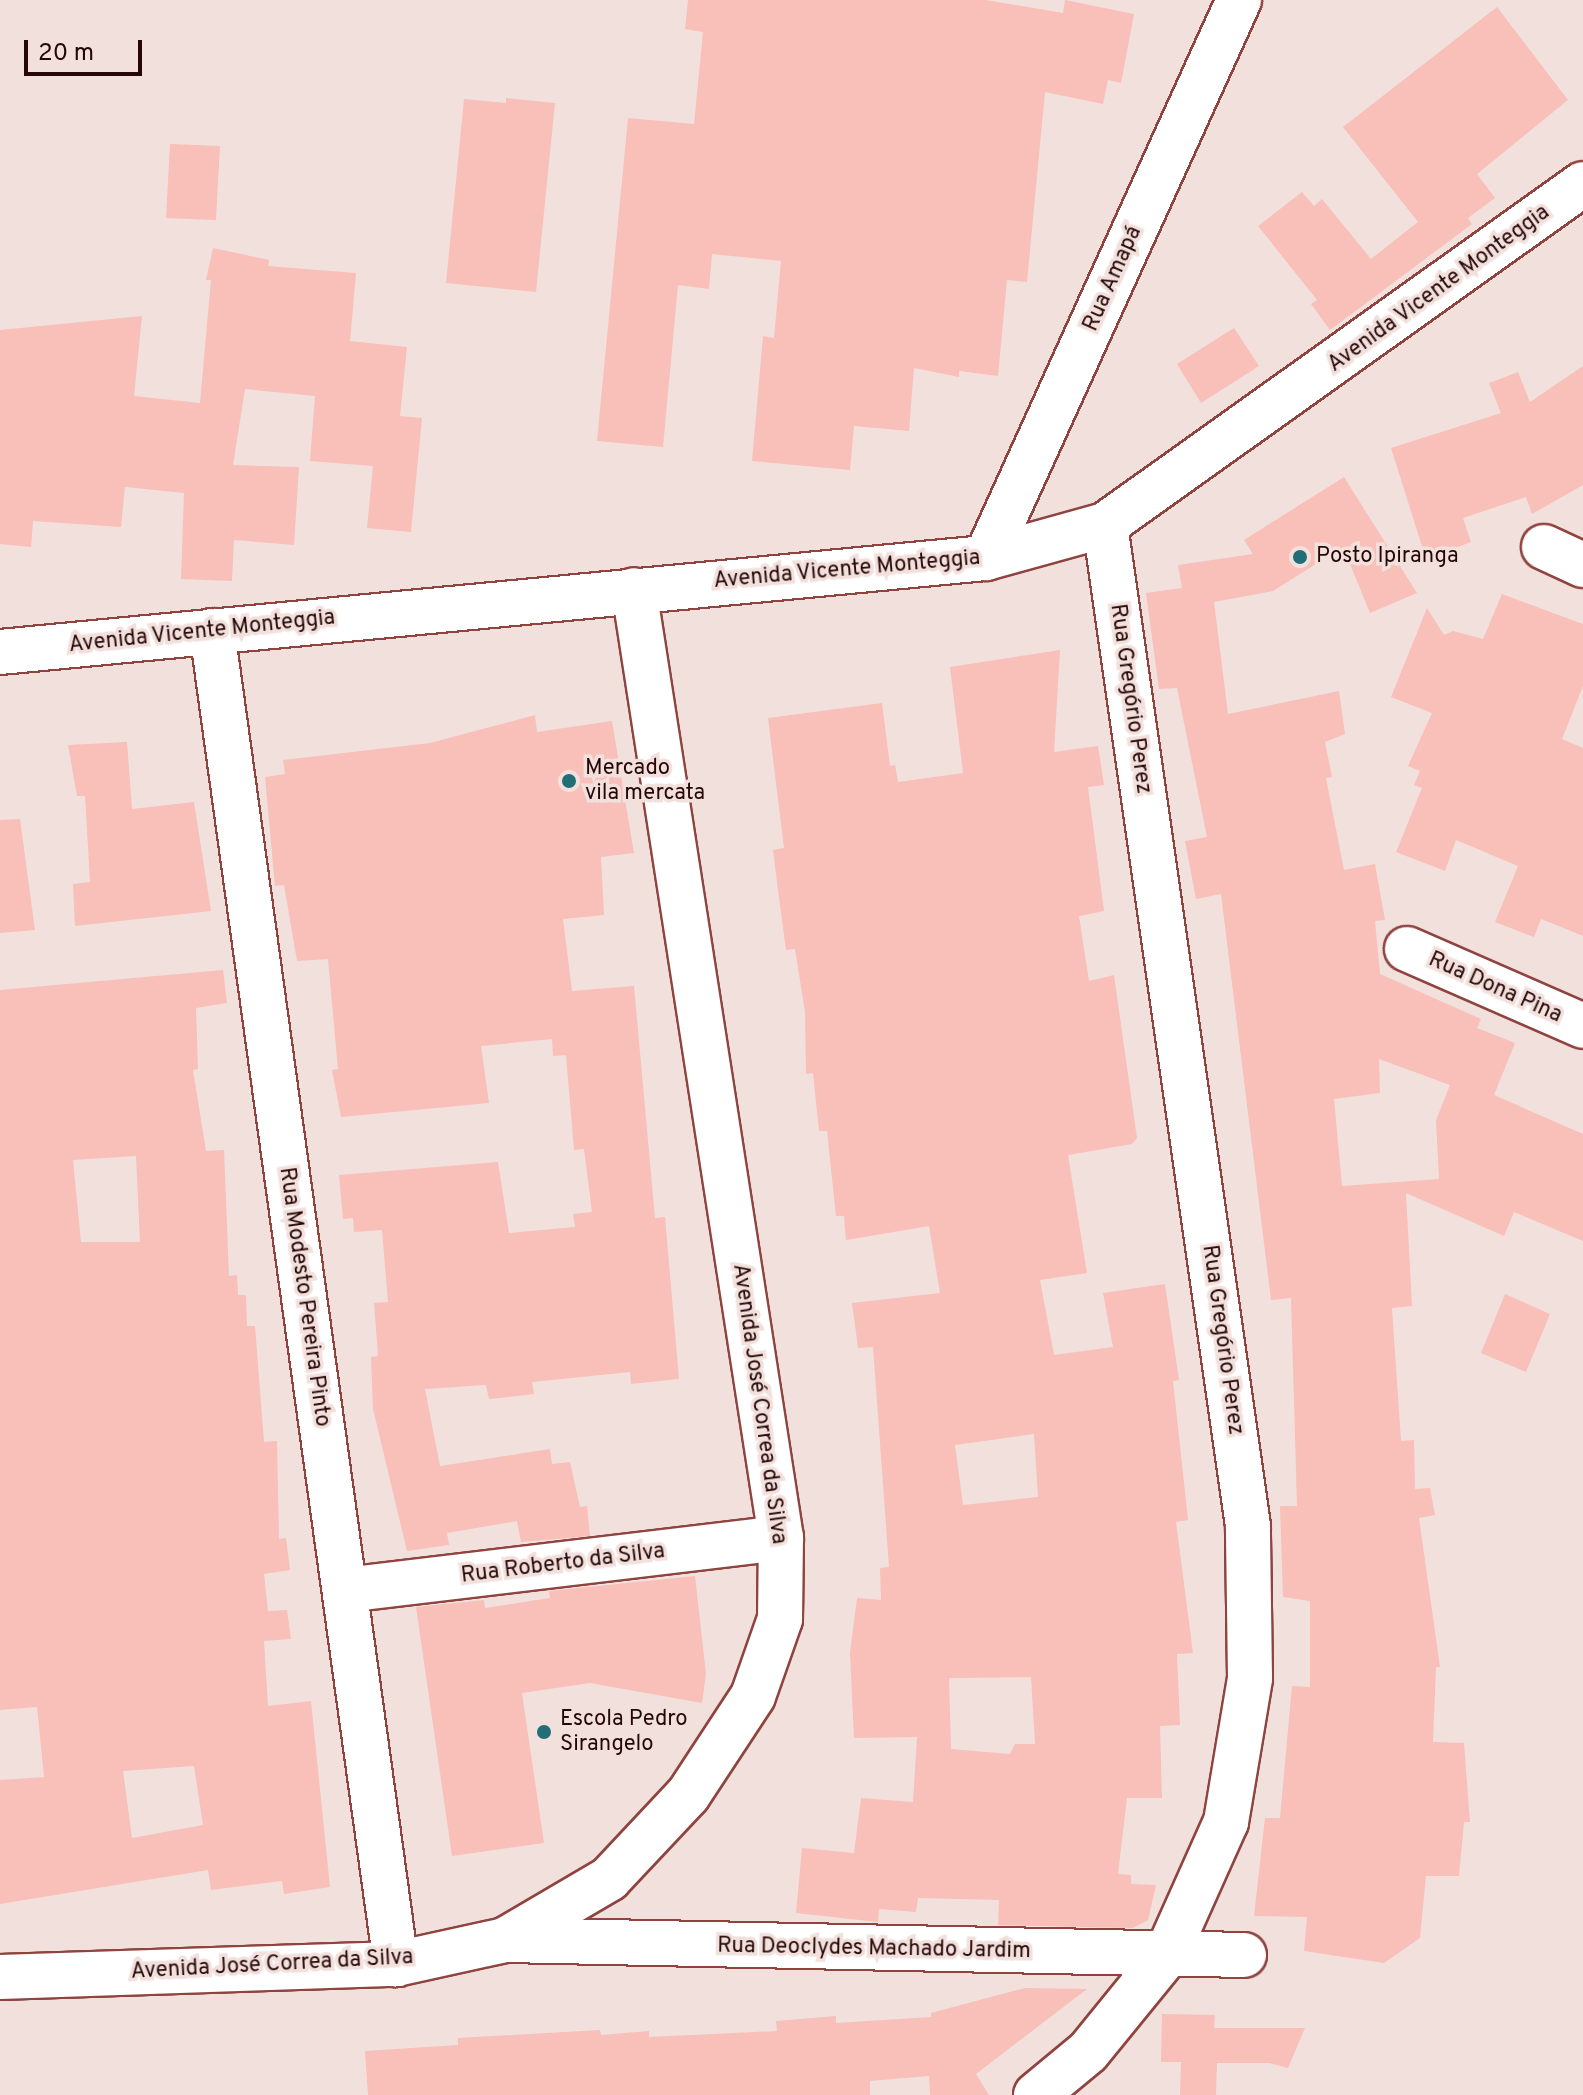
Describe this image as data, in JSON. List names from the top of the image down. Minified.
{"streets":{"street":["Rua Amapá","Avenida Vicente Monteggia","Rua Gregório Perez","Rua Dona Pina","Rua Modesto Pereira Pinto","Avenida José Correa da Silva","Rua Roberto da Silva","Rua Deoclydes Machado Jardim"]},"crossings":[["Rua Amapá","Avenida Vicente Monteggia"],["Avenida Vicente Monteggia","Rua Gregório Perez"],["Avenida Vicente Monteggia","Rua Modesto Pereira Pinto"],["Avenida Vicente Monteggia","Avenida José Correa da Silva"],["Rua Gregório Perez","Rua Deoclydes Machado Jardim"],["Rua Modesto Pereira Pinto","Avenida José Correa da Silva"],["Rua Modesto Pereira Pinto","Rua Roberto da Silva"],["Avenida José Correa da Silva","Rua Roberto da Silva"],["Avenida José Correa da Silva","Rua Deoclydes Machado Jardim"]],"places":["Posto Ipiranga","Mercado vila mercata","Escola Pedro Sirangelo"],"scale_bar":"20 m"}
